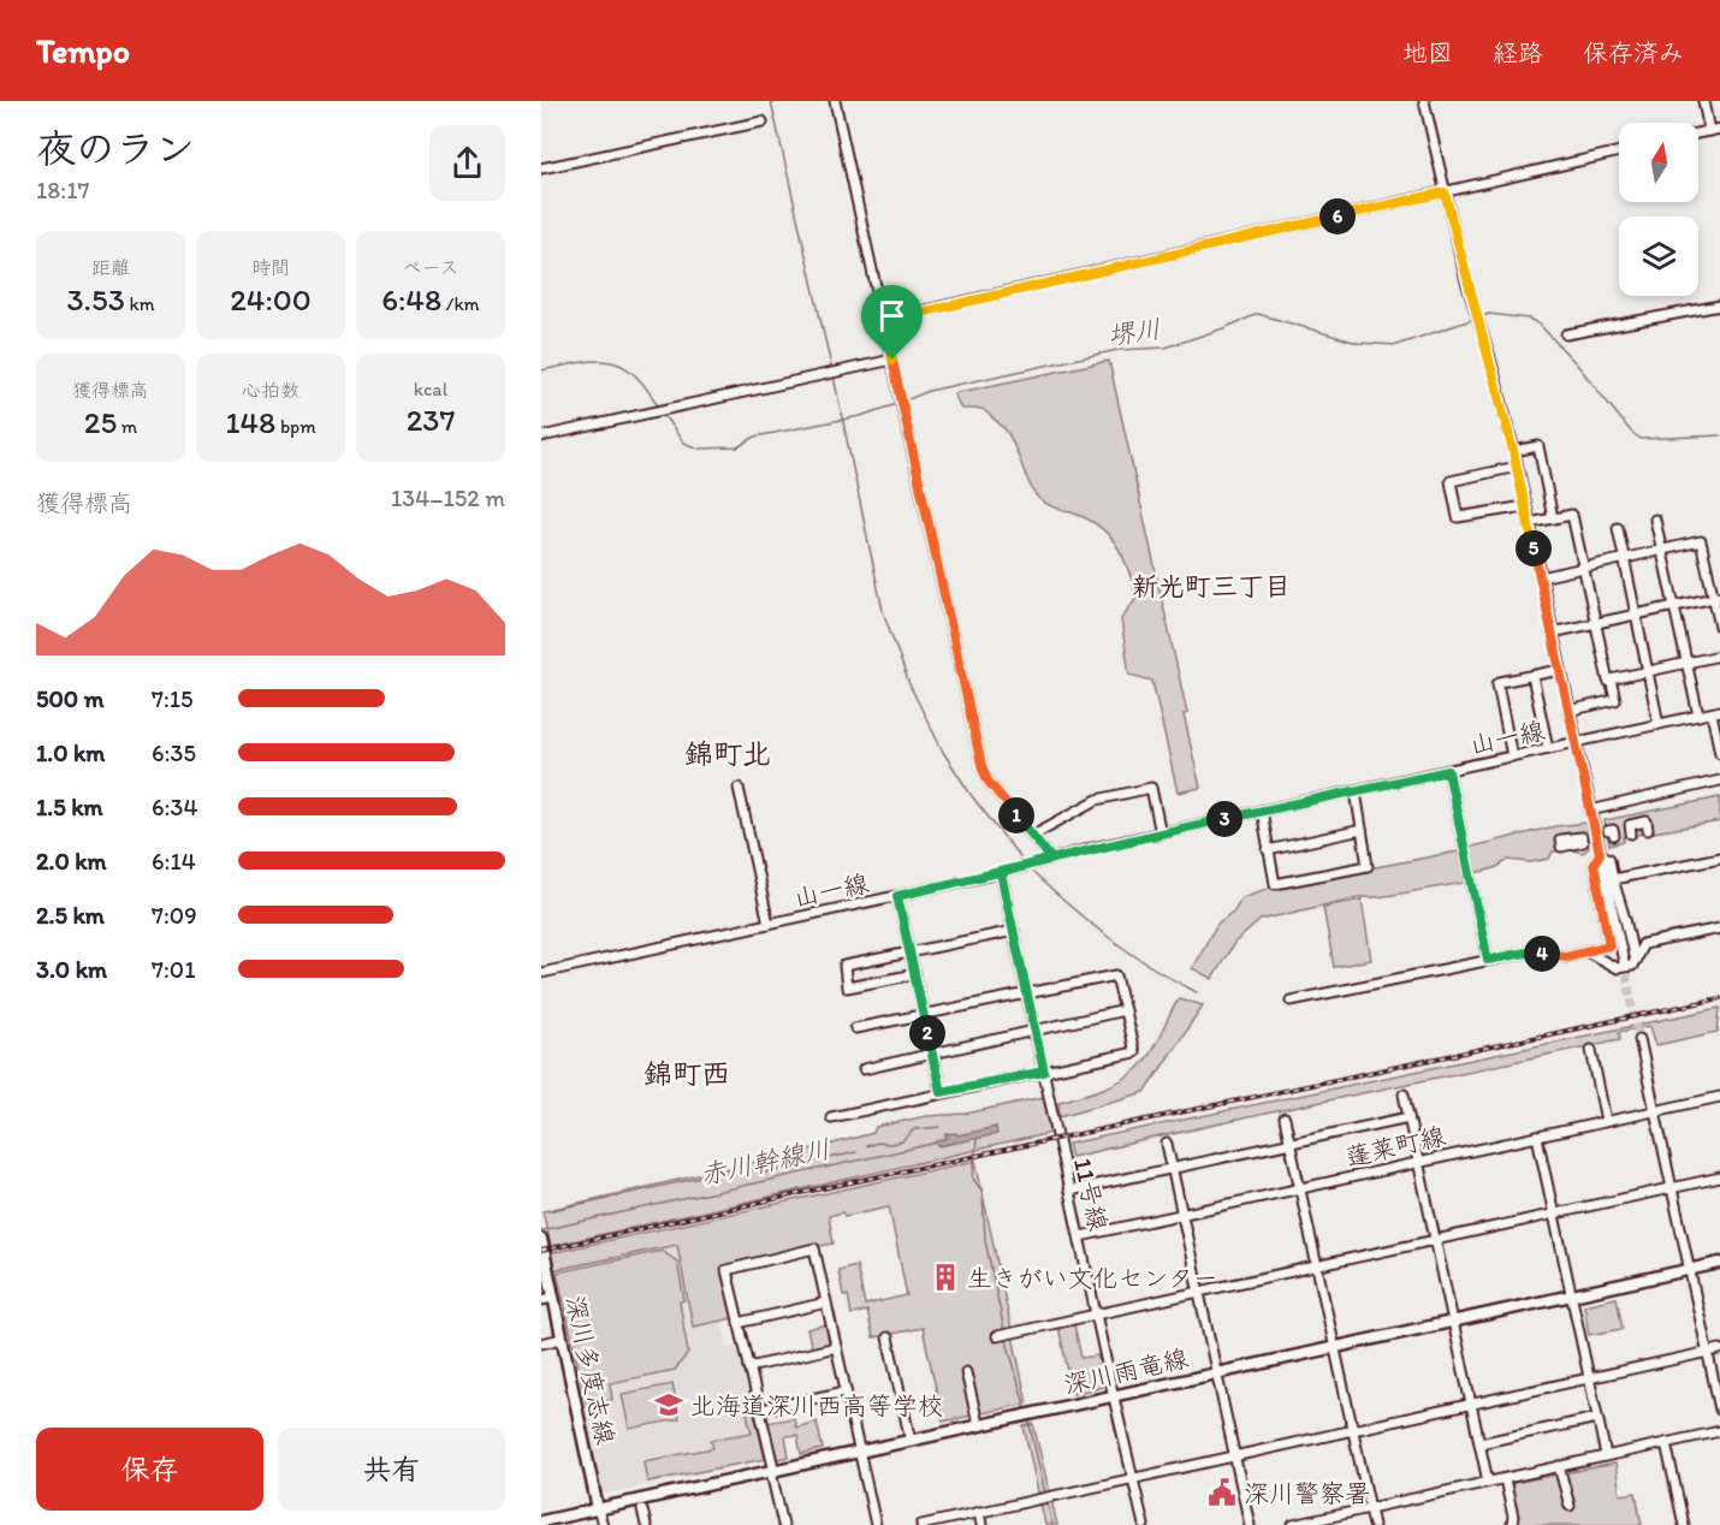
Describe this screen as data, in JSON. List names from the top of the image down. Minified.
{"streets":{"main road":["深川多度志線","深川雨竜線"],"street":["山一線","蓬莱町線","11号線"]},"crossings":[["山一線","11号線"],["蓬莱町線","11号線"],["11号線","深川雨竜線"],["深川多度志線","深川雨竜線"]],"districts":["新光町三丁目","錦町北","錦町西"],"water":["堺川","赤川幹線川"],"places":{"building":["生きがい文化センター"],"school or university":["北海道深川西高等学校"],"public building":["深川警察署"]},"north":"top","page":{"header":"Tempo","nav":["地図","経路","保存済み"],"heading":["夜のラン","18:17"],"pins":["6","5","1","3","4","2"],"stats":[["距離","3.53 km"],["時間","24:00"],["ペース","6:48 /km"],["獲得標高","25 m"],["心拍数","148 bpm"],["kcal","237"]],"chart":["獲得標高","134–152 m"],"list":[{"name":"500 m","note":"7:15"},{"name":"1.0 km","note":"6:35"},{"name":"1.5 km","note":"6:34"},{"name":"2.0 km","note":"6:14"},{"name":"2.5 km","note":"7:09"},{"name":"3.0 km","note":"7:01"}],"buttons":["保存","共有"]}}
